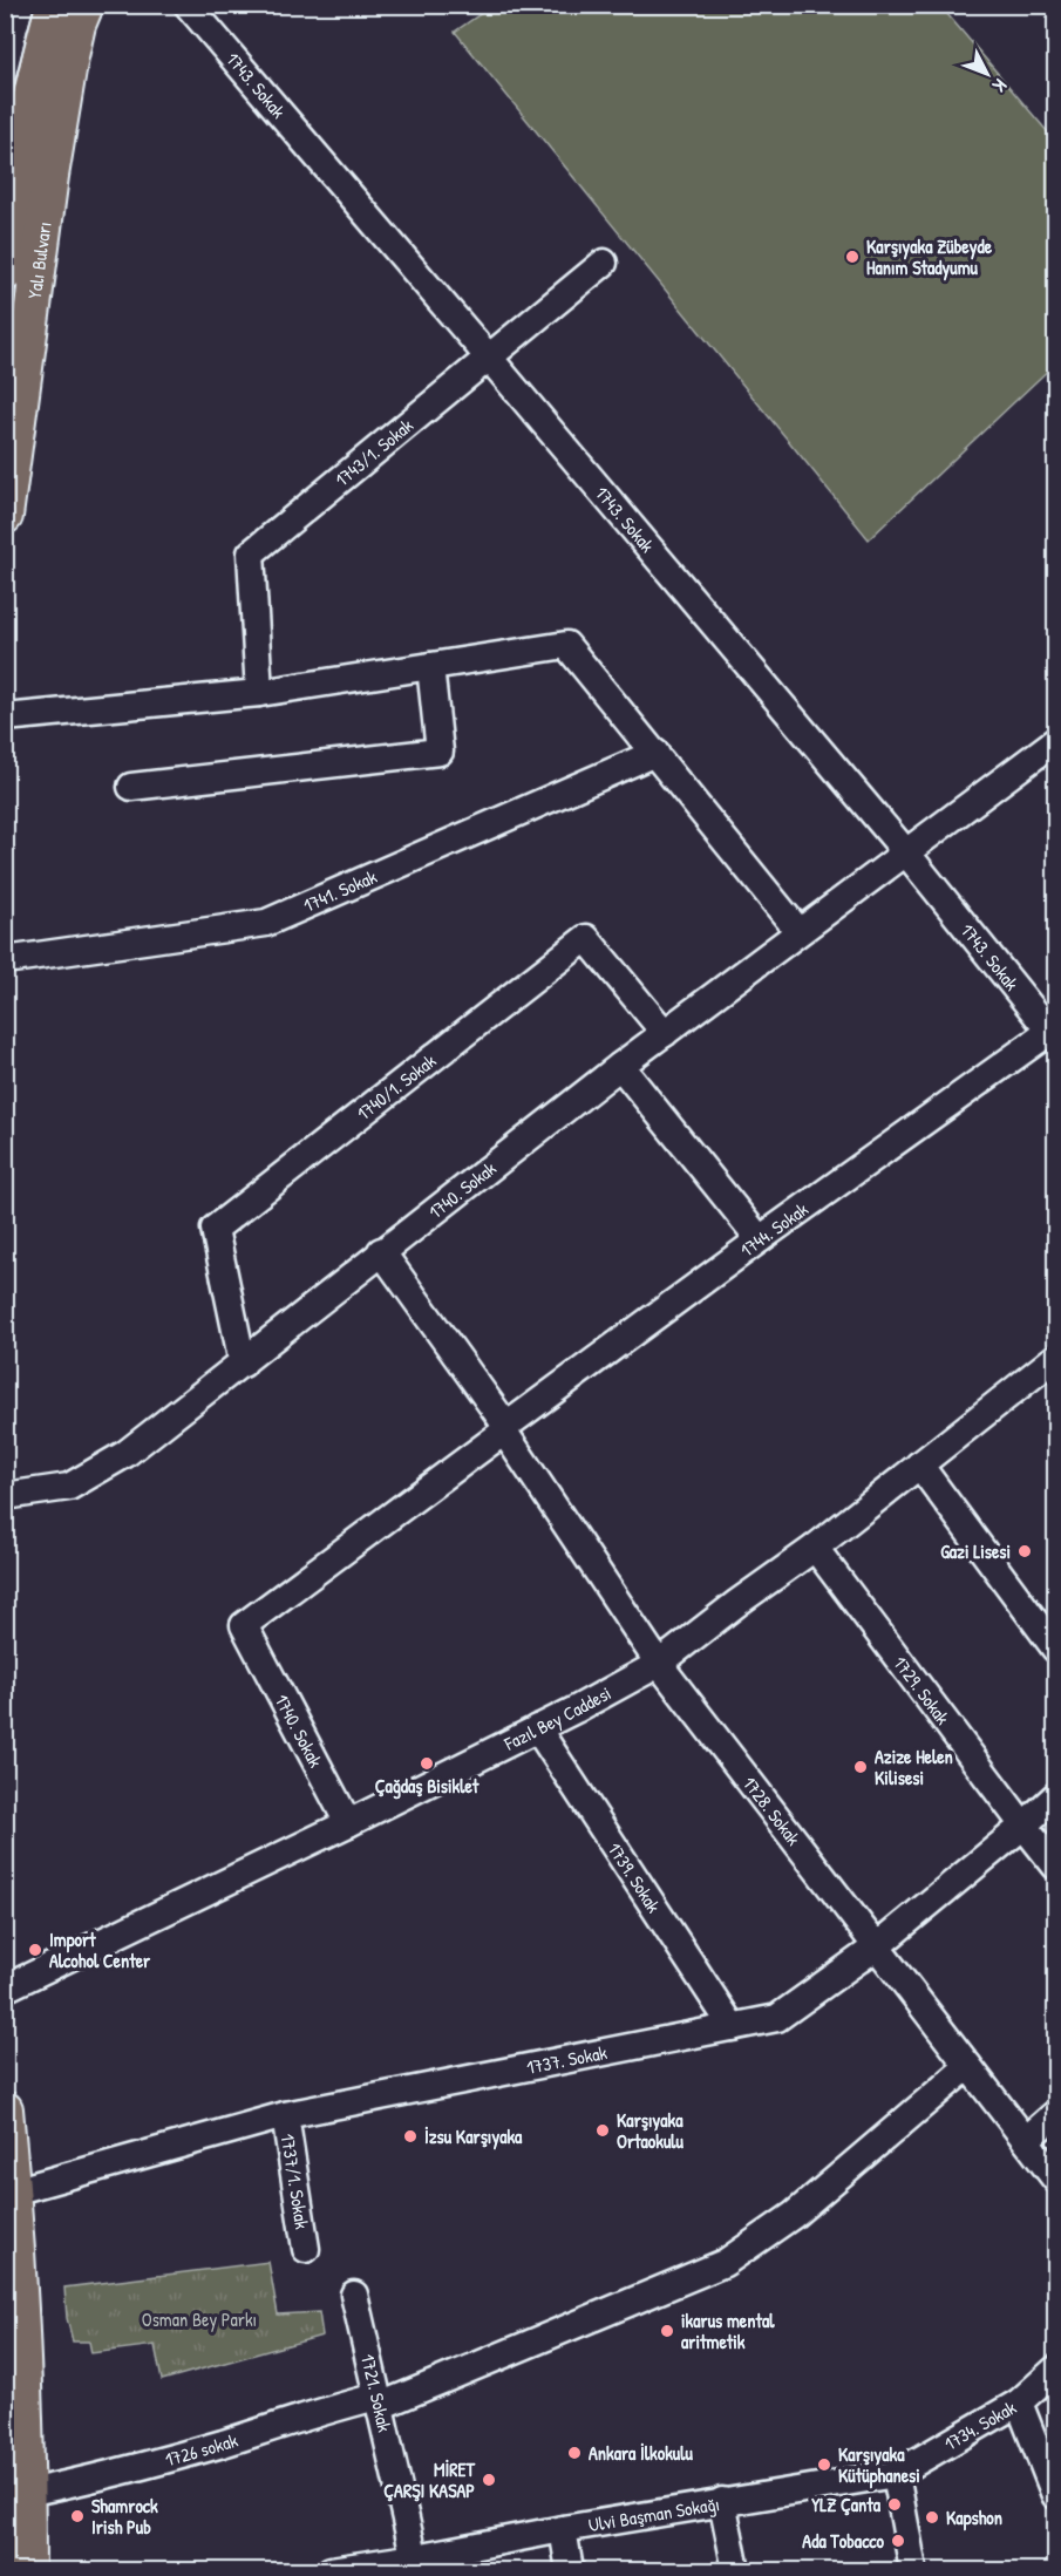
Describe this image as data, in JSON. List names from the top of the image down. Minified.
{"streets":{"main road":["Yalı Bulvarı"],"street":["1743. Sokak","1743/1. Sokak","1741. Sokak","1740/1. Sokak","1740. Sokak","1744. Sokak","1729. Sokak","Fazıl Bey Caddesi","1728. Sokak","1739. Sokak","1737. Sokak","1737/1. Sokak","1721. Sokak","1734. Sokak","1726 sokak","Ulvi Başman Sokağı"]},"crossings":[["1743. Sokak","1743/1. Sokak"],["1743. Sokak","1740. Sokak"],["1743. Sokak","1744. Sokak"],["1740/1. Sokak","1740. Sokak"],["1740. Sokak","1744. Sokak"],["1740. Sokak","Fazıl Bey Caddesi"],["1740. Sokak","1728. Sokak"],["1744. Sokak","1728. Sokak"],["1729. Sokak","Fazıl Bey Caddesi"],["1729. Sokak","1737. Sokak"],["Fazıl Bey Caddesi","1728. Sokak"],["Fazıl Bey Caddesi","1739. Sokak"],["1728. Sokak","1737. Sokak"],["1728. Sokak","1726 sokak"],["1739. Sokak","1737. Sokak"],["1737. Sokak","1737/1. Sokak"],["1721. Sokak","1726 sokak"],["1721. Sokak","Ulvi Başman Sokağı"],["1734. Sokak","Ulvi Başman Sokağı"]],"parks":["Osman Bey Parkı"],"places":["Karşıyaka Zübeyde Hanım Stadyumu","Gazi Lisesi","Çağdaş Bisiklet","Azize Helen Kilisesi","Import Alcohol Center","Karşıyaka Ortaokulu","İzsu Karşıyaka","ikarus mental aritmetik","Ankara İlkokulu","Karşıyaka Kütüphanesi","MİRET ÇARŞI KASAP","YLZ Çanta","Shamrock Irish Pub","Kapshon","Ada Tobacco"],"north":"bottom right"}
